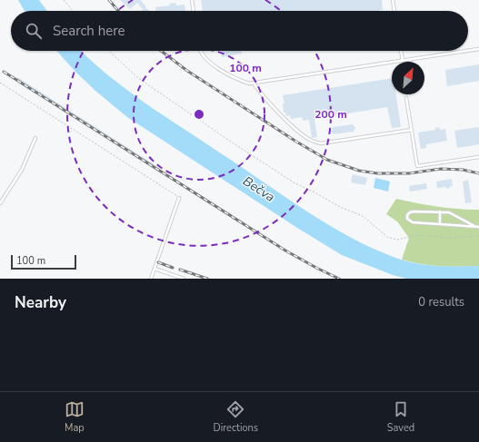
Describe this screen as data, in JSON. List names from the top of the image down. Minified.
{"water":["Bečva"],"scale_bar":"100 m","north":"top right","page":{"search":"Search here","scale":"100 m","heading":["Nearby","0 results"],"nav":["Map","Directions","Saved"]},"rings":["100 m","200 m"]}
